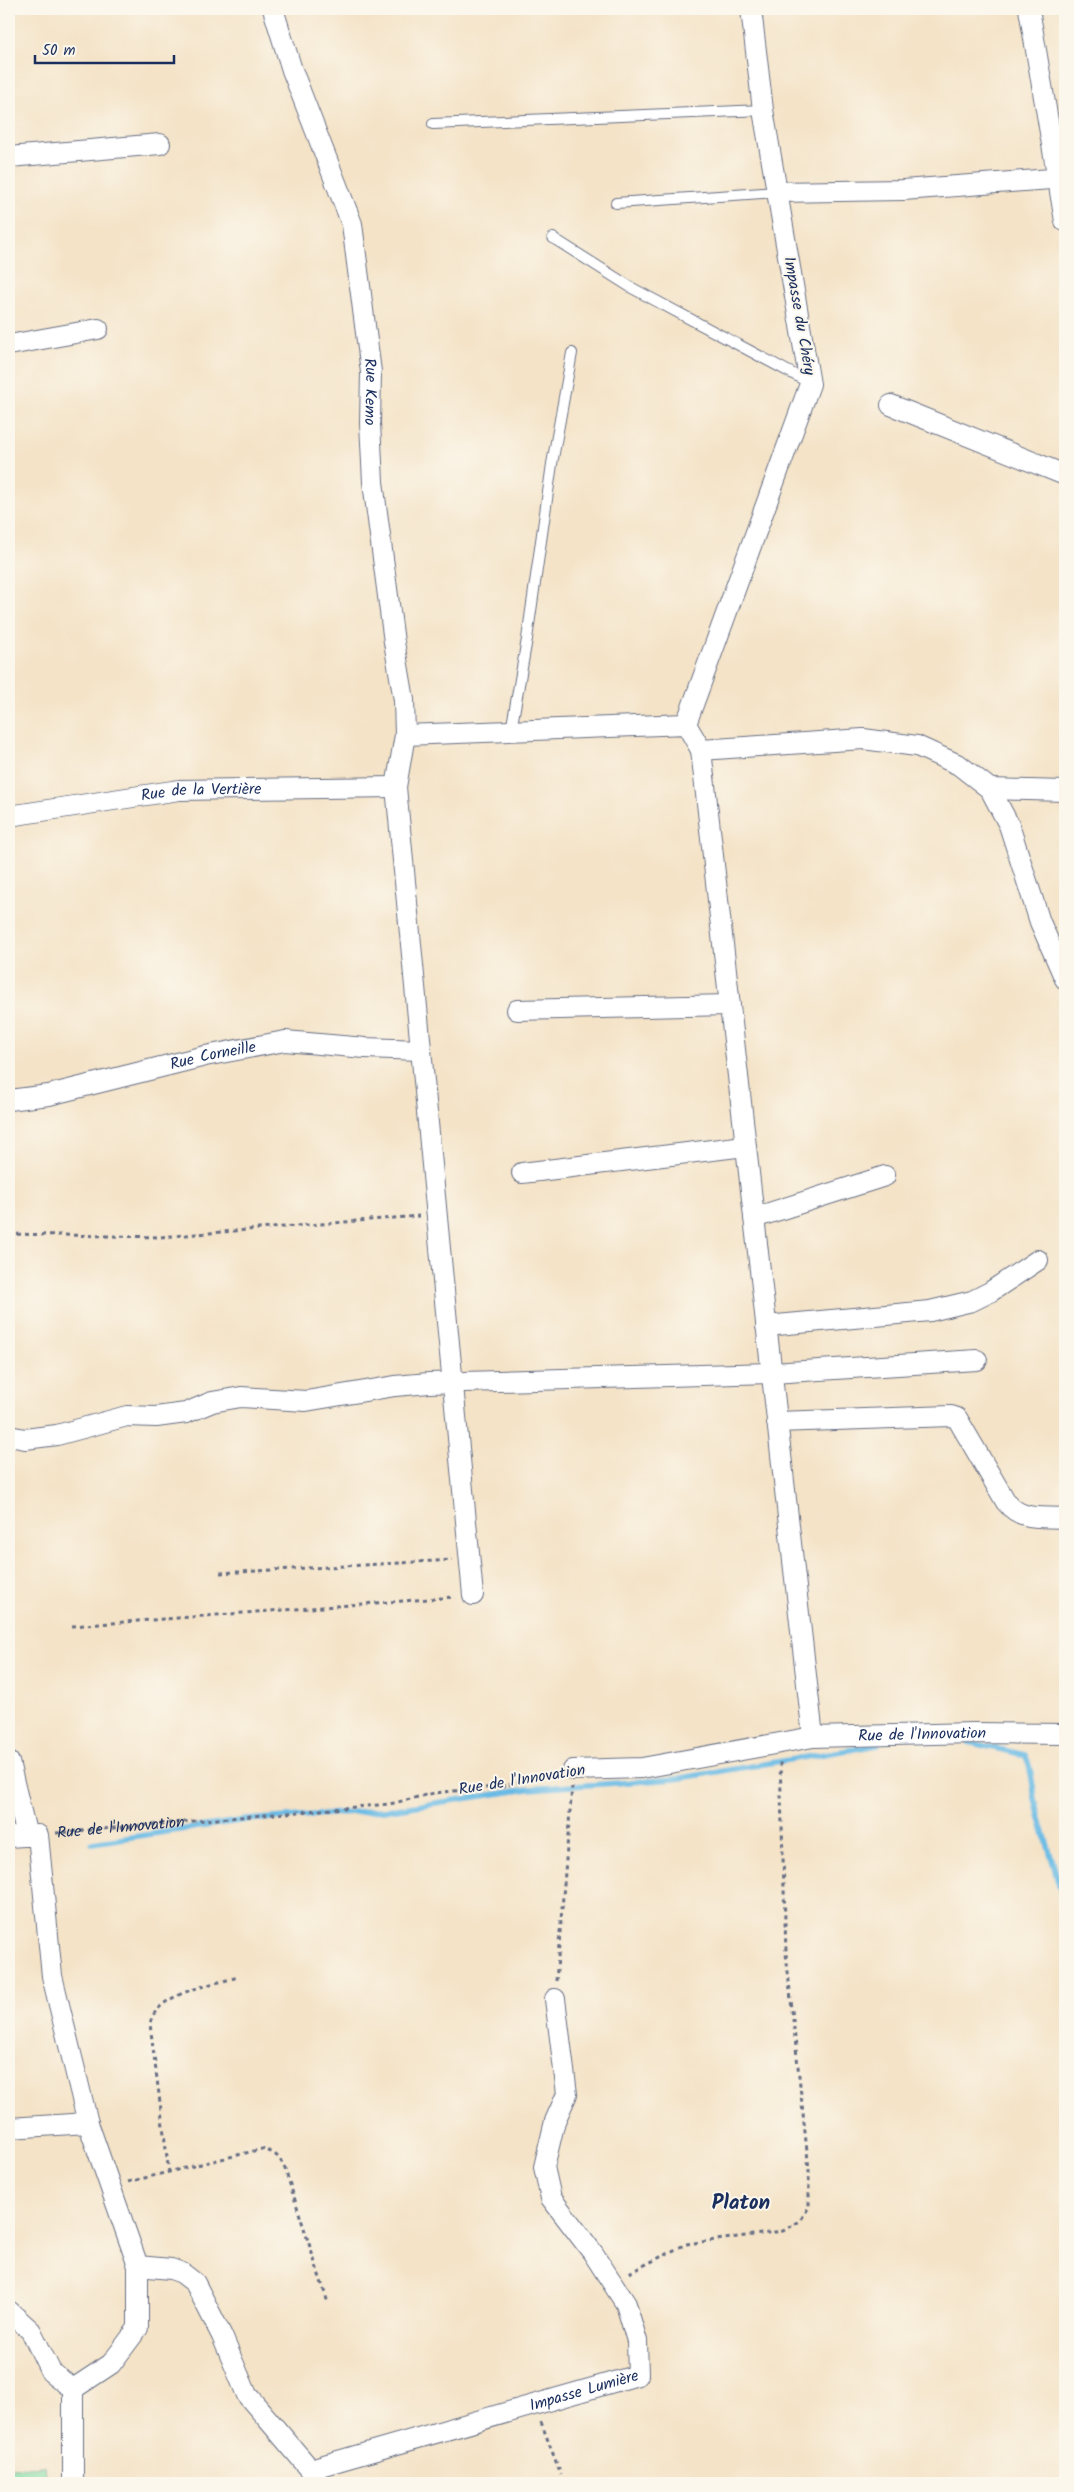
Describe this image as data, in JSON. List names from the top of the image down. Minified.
{"streets":{"street":["Impasse du Chéry","Rue Kemo","Rue de la Vertière","Rue Corneille","Rue de l'Innovation","Impasse Lumière"]},"crossings":[["Rue Kemo","Rue de la Vertière"],["Rue Kemo","Rue Corneille"]],"districts":["Platon"],"scale_bar":"50 m"}
